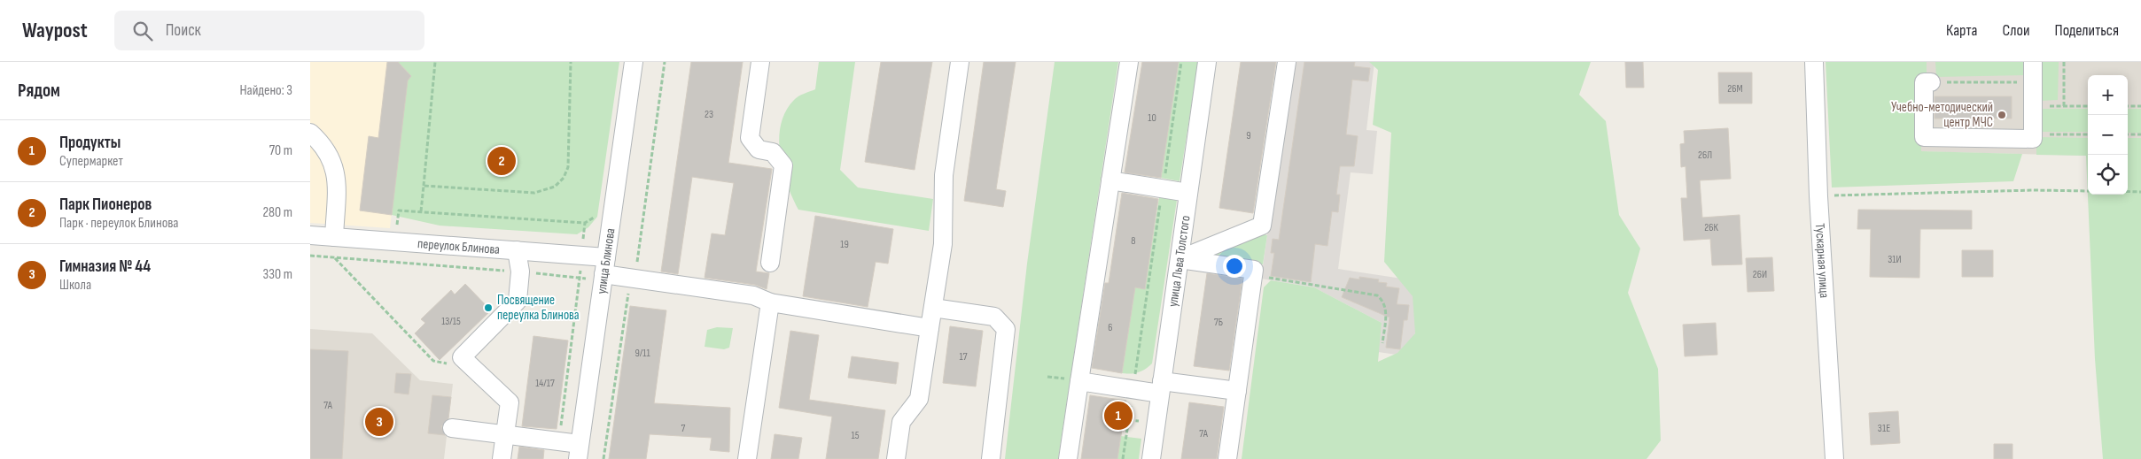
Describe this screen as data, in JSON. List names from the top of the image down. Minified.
{"streets":{"street":["переулок Блинова","улица Блинова","улица Льва Толстого","Тускарная улица"]},"crossings":[["переулок Блинова","улица Блинова"]],"places":["Учебно-методический центр МЧС","Посвящение переулка Блинова"],"house_numbers":["26М","23","10","9","26Л","26К","8","19","31И","26И","13/15","7Б","6","9/11","17","14/17","7А","7","31Е","7А","15"],"page":{"header":"Waypost","search":"Поиск","nav":["Карта","Слои","Поделиться"],"heading":["Рядом","Найдено: 3"],"map_buttons":["+","−"],"list":[{"mark":"1","name":"Продукты","note":"Супермаркет","value":"70 m"},{"mark":"2","name":"Парк Пионеров","note":"Парк · переулок Блинова","value":"280 m"},{"mark":"3","name":"Гимназия № 44","note":"Школа","value":"330 m"}],"pins":["2","1","3"]}}
